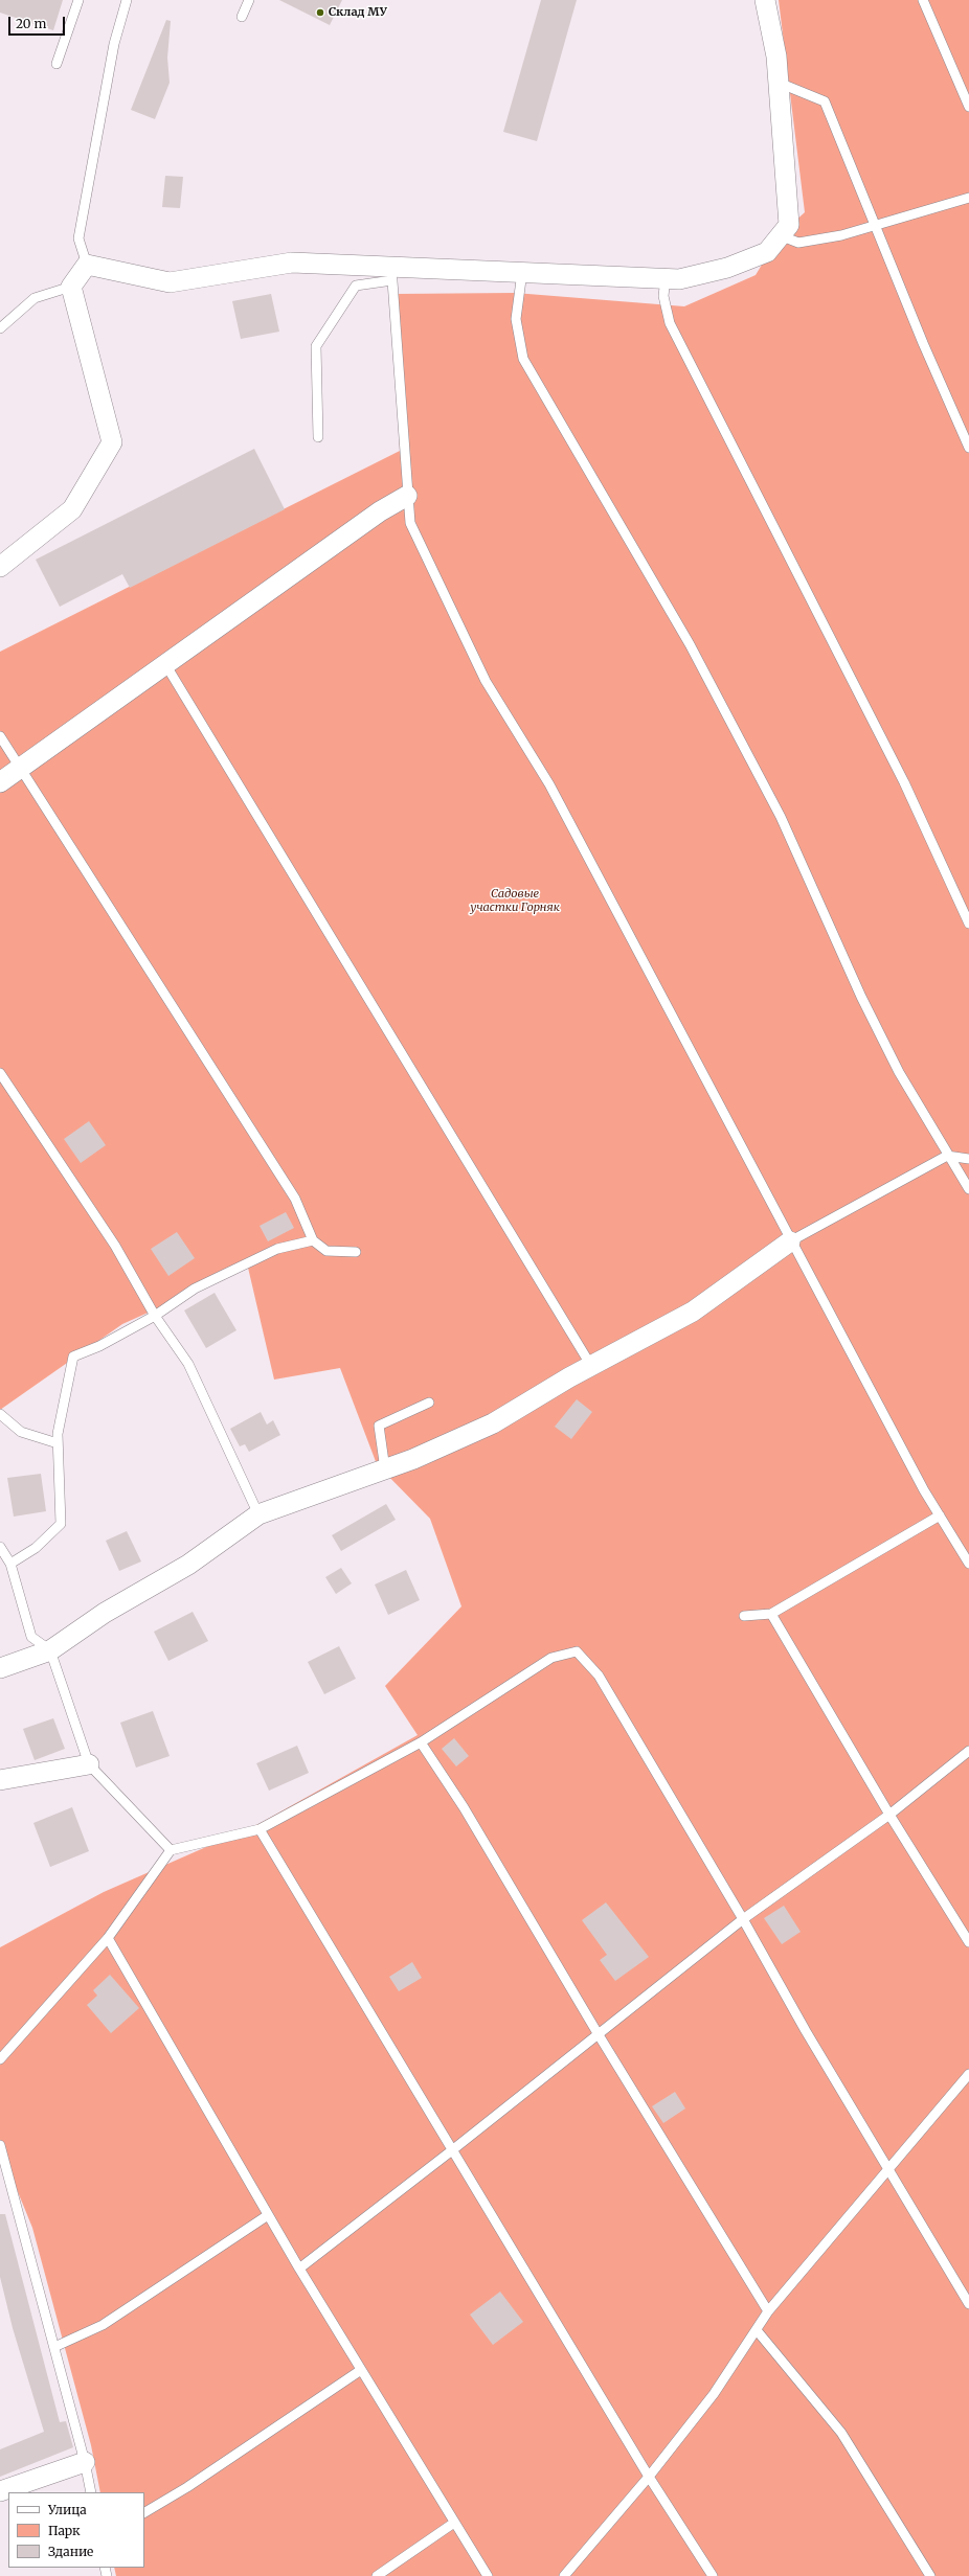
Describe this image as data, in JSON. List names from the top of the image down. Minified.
{"parks":["Садовые участки Горняк"],"places":["Склад МУ"],"legend":["Улица","Парк","Здание"],"scale_bar":"20 m"}
